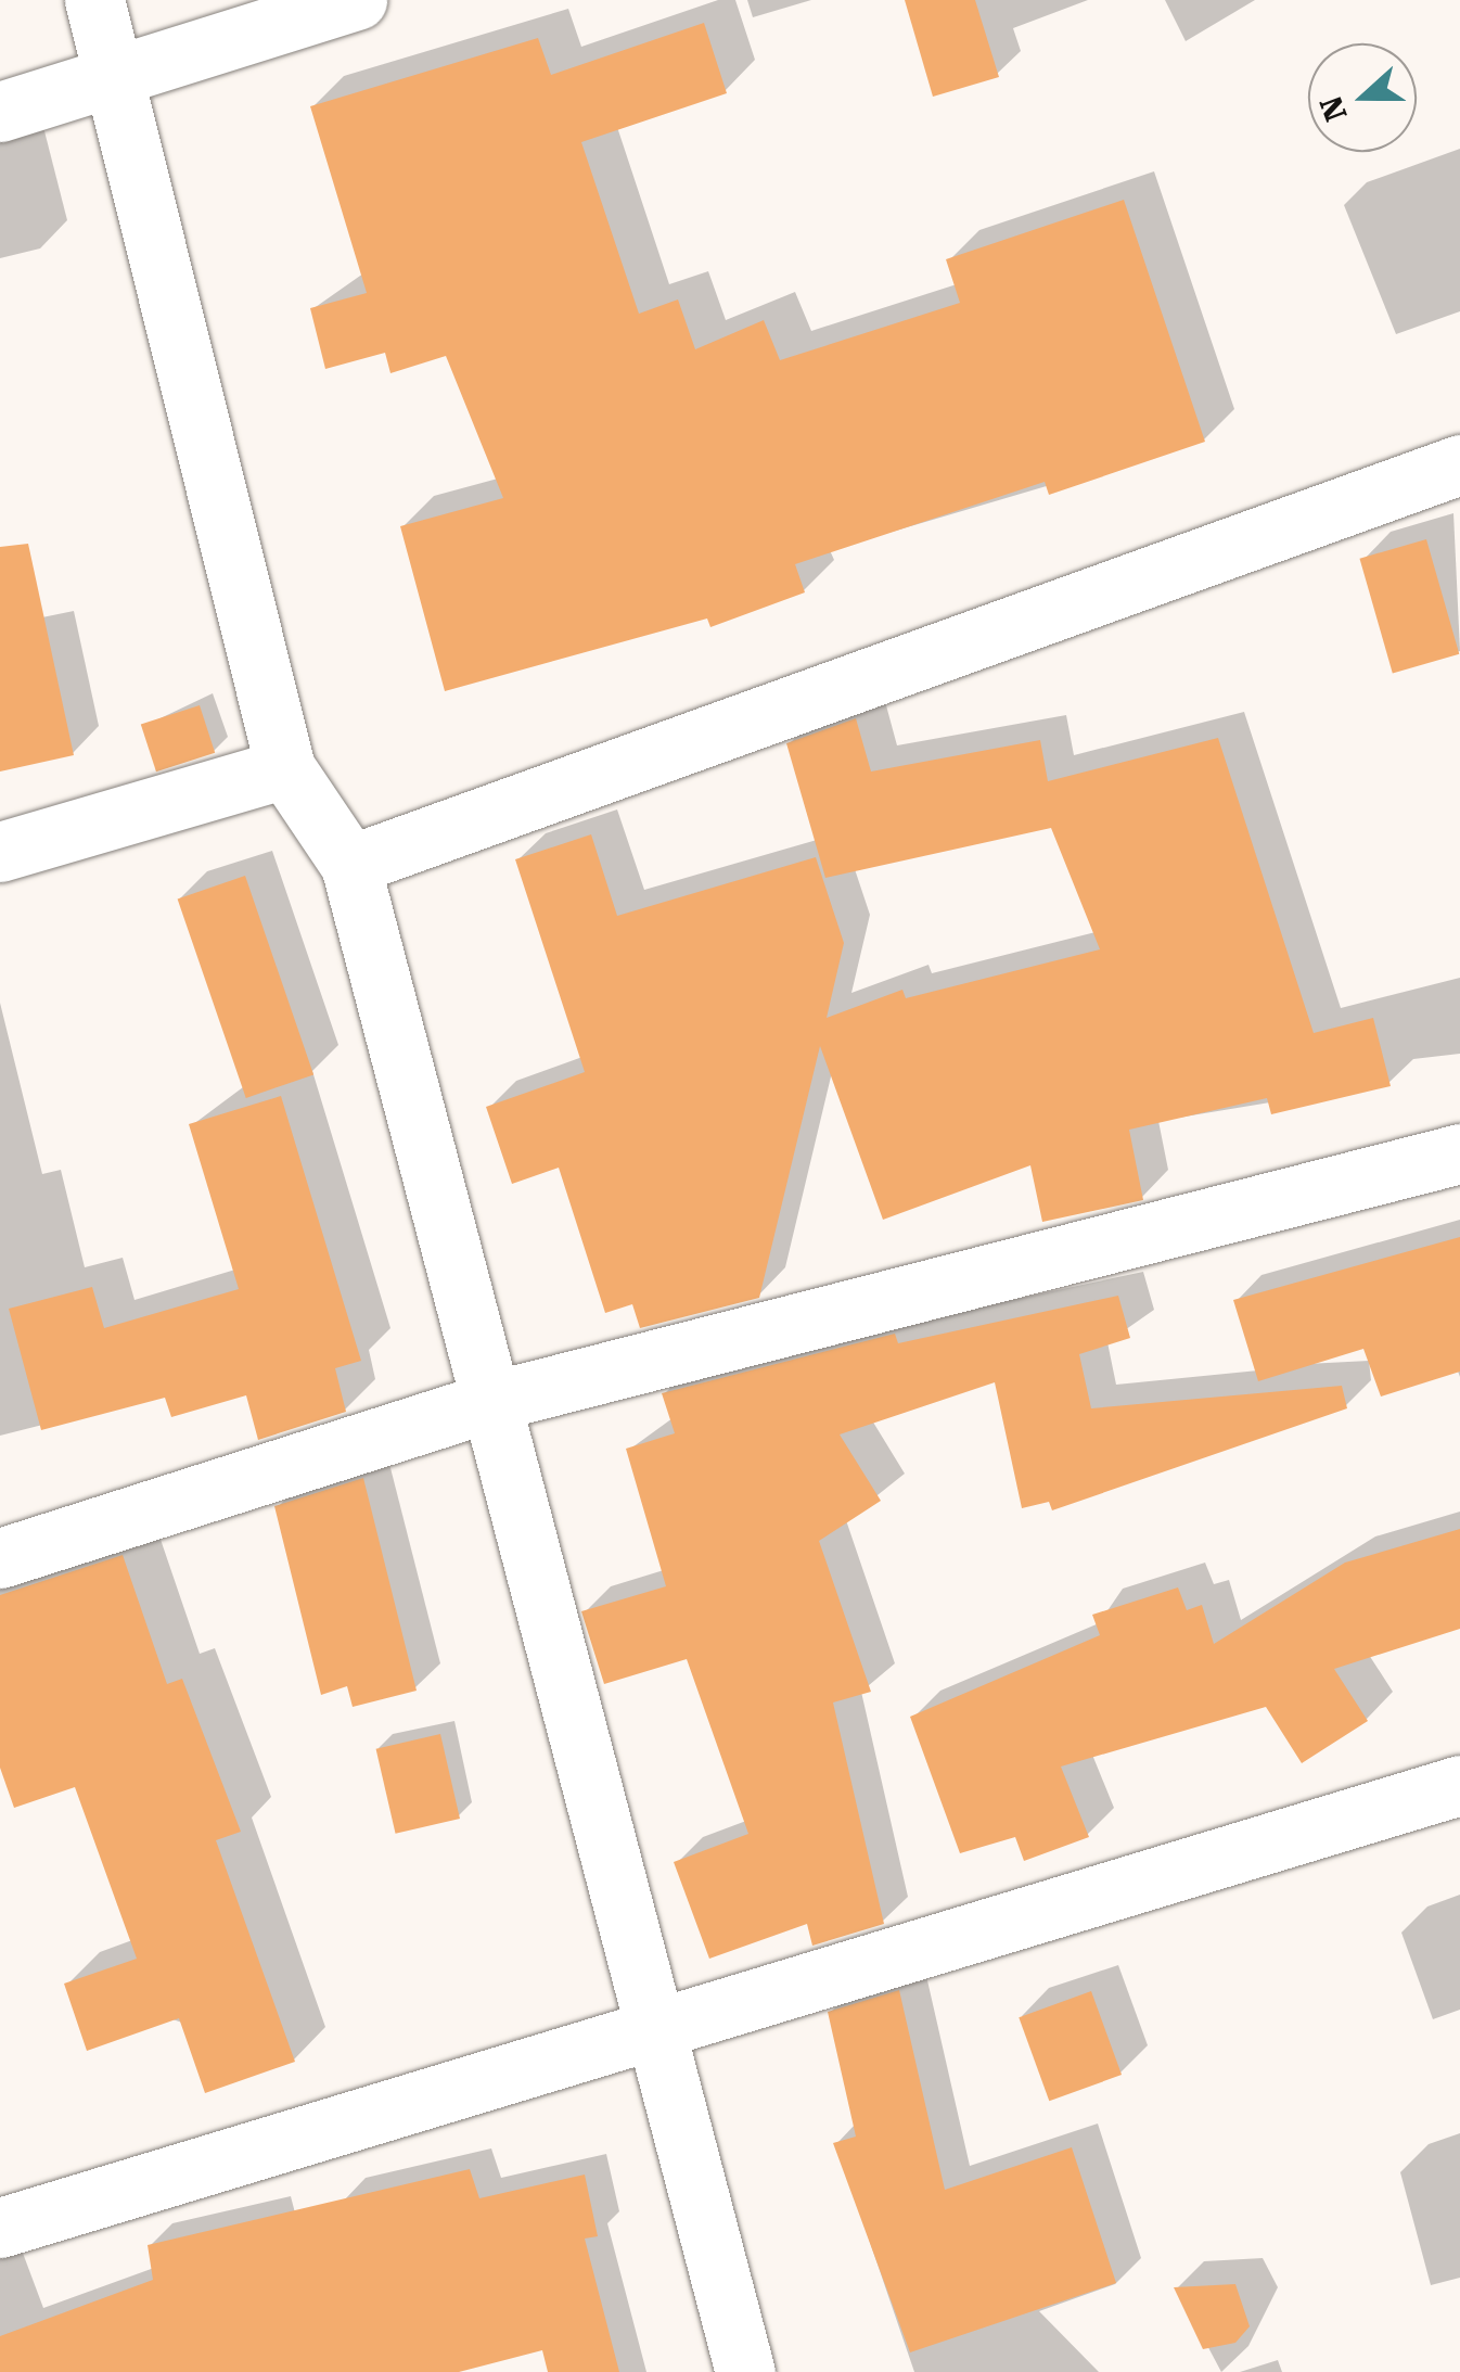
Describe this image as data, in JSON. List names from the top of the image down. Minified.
{"north":"left"}
